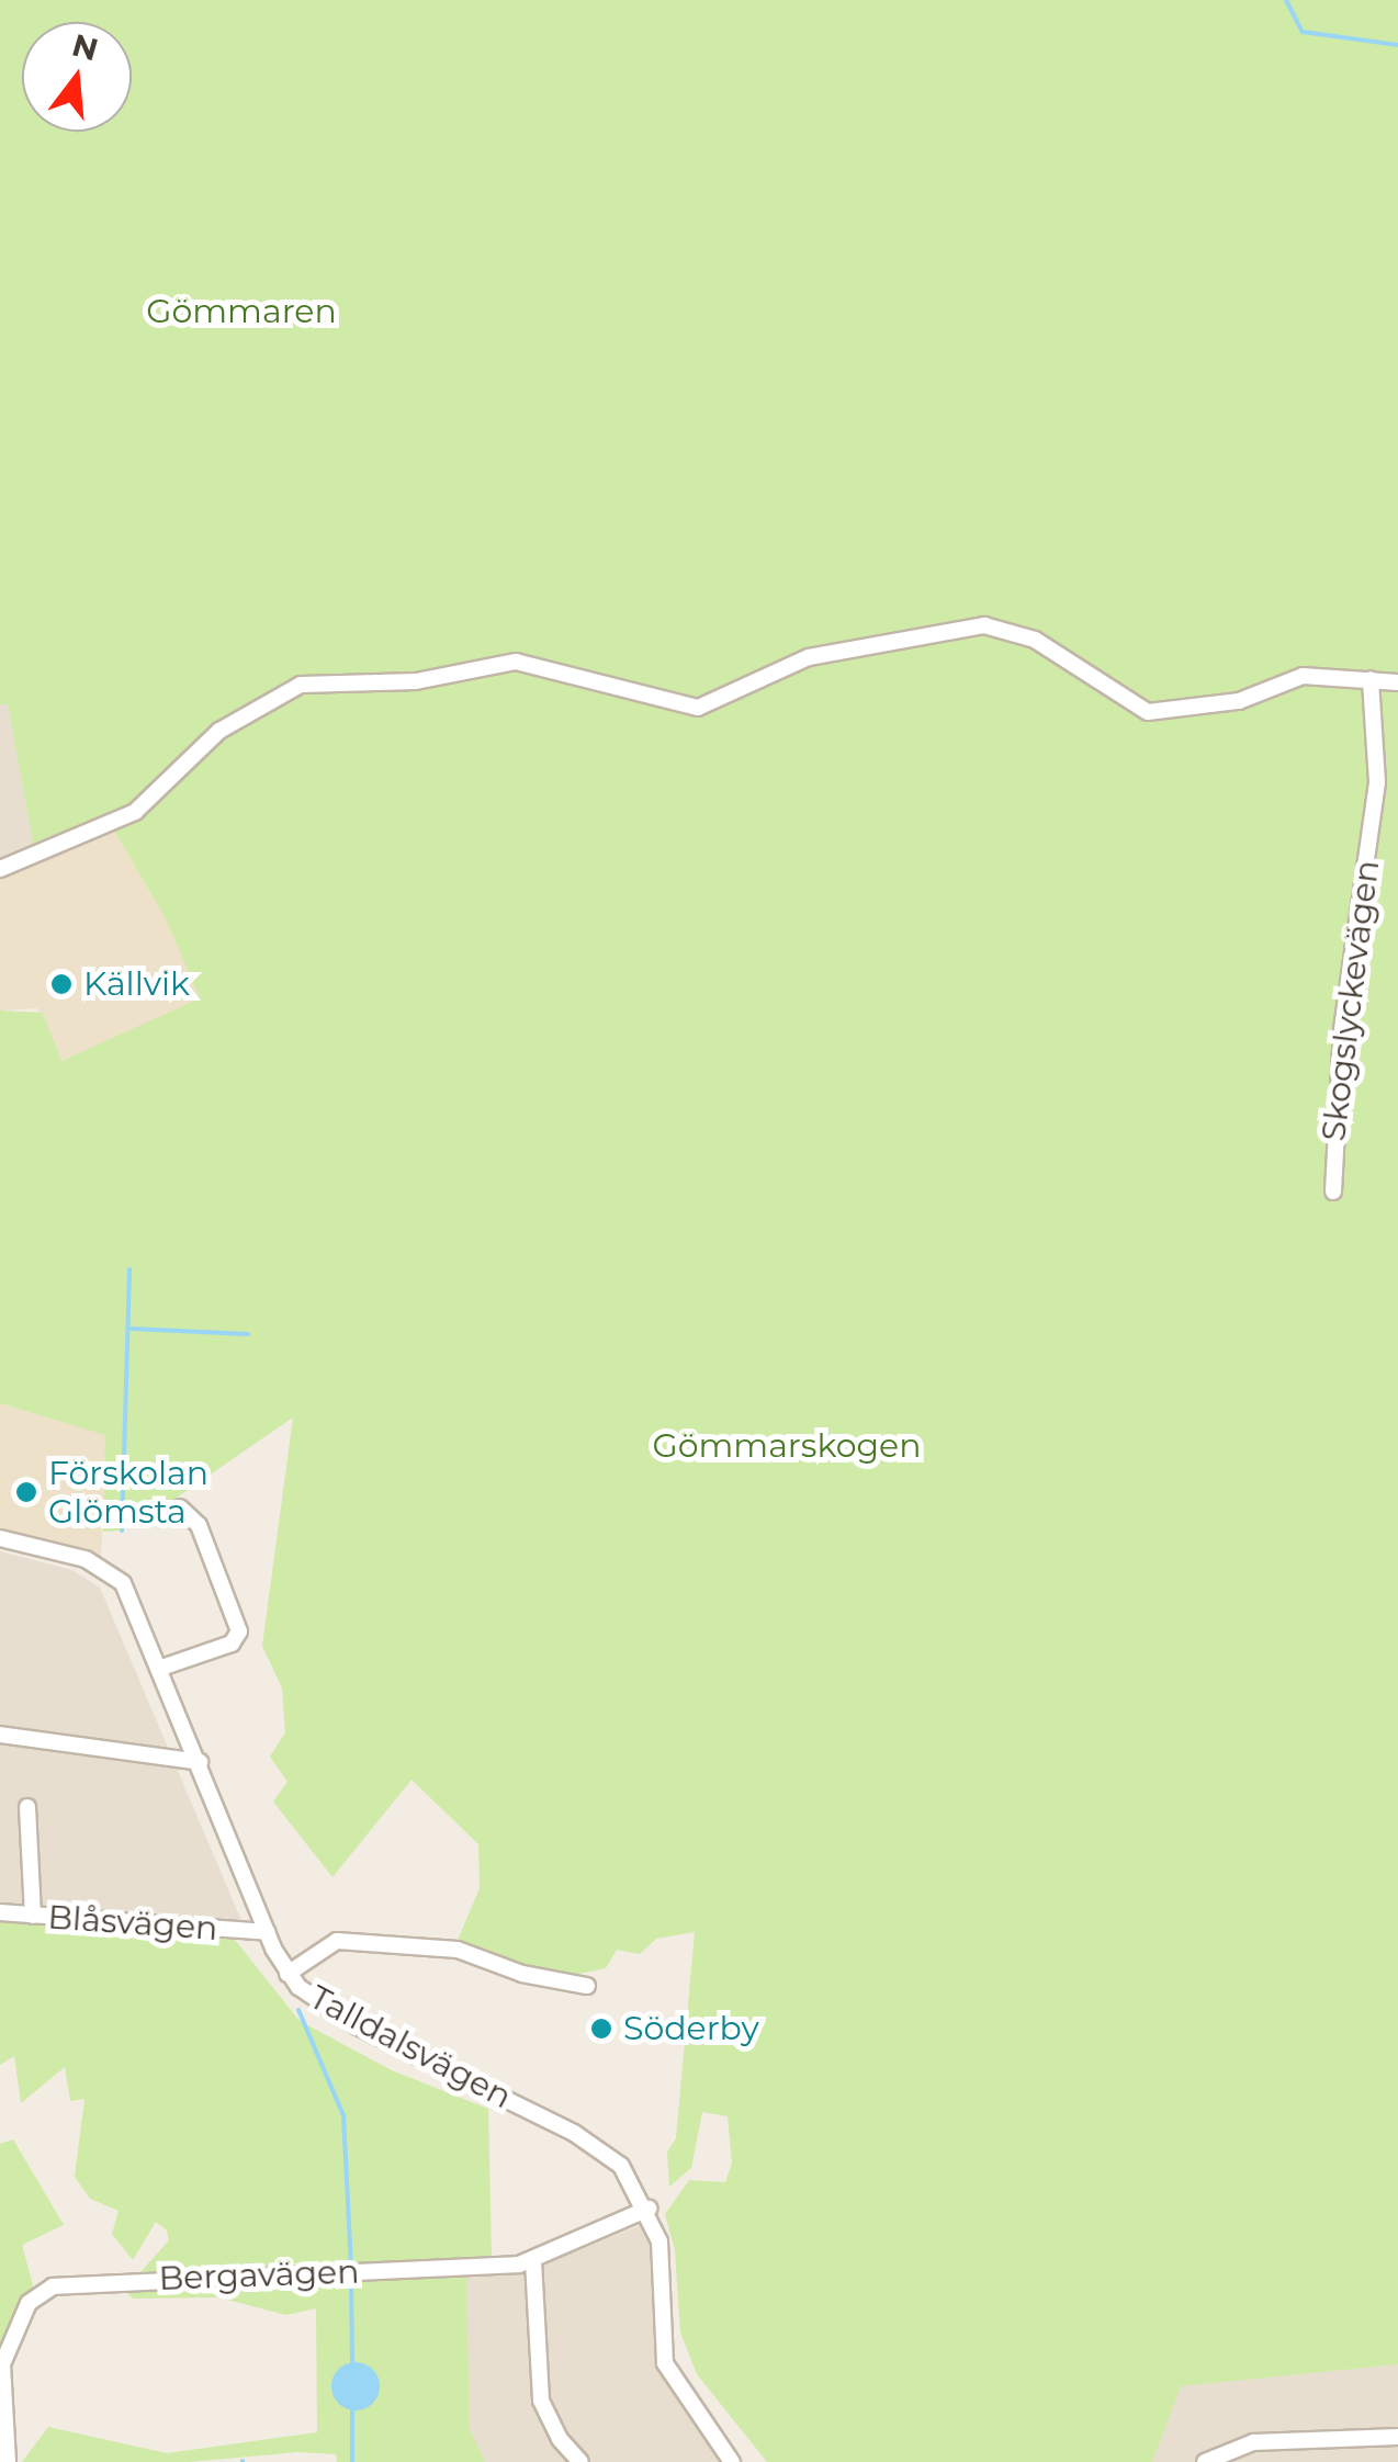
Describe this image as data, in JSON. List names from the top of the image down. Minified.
{"streets":{"street":["Skogslyckevägen","Blåsvägen","Talldalsvägen","Bergavägen"]},"crossings":[["Blåsvägen","Talldalsvägen"],["Talldalsvägen","Bergavägen"]],"parks":["Gömmaren","Gömmarskogen"],"places":["Källvik","Förskolan Glömsta","Söderby"],"north":"top"}
